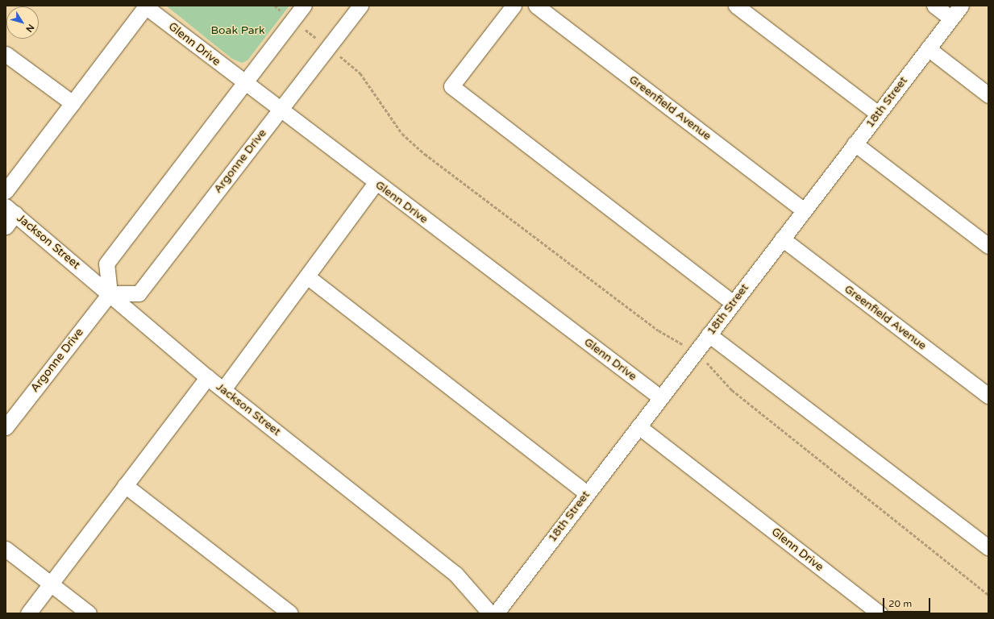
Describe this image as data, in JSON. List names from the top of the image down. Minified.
{"streets":{"street":["Glenn Drive","18th Street","Greenfield Avenue","Argonne Drive","Jackson Street"]},"crossings":[["Glenn Drive","18th Street"],["Glenn Drive","Argonne Drive"],["18th Street","Greenfield Avenue"],["Argonne Drive","Jackson Street"]],"parks":["Boak Park"],"scale_bar":"20 m","north":"bottom right"}
